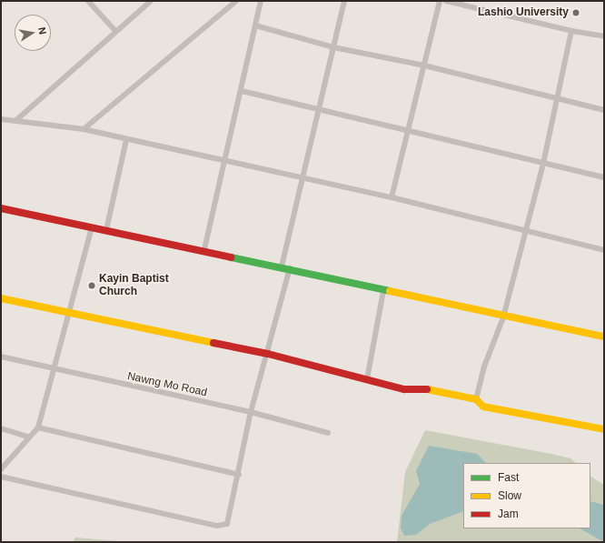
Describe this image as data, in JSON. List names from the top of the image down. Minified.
{"streets":{"street":["Nawng Mo Road"]},"places":["Lashio University","Kayin Baptist Church"],"legend":["Fast","Slow","Jam"],"north":"right"}
